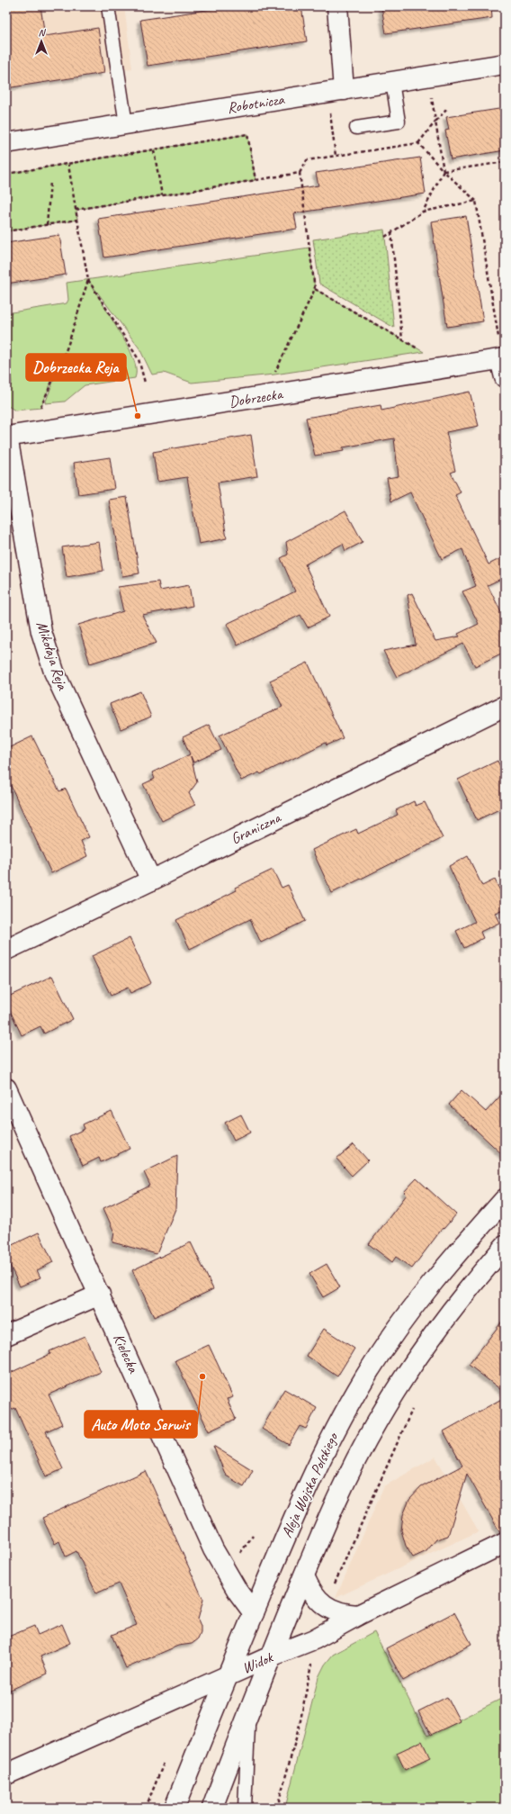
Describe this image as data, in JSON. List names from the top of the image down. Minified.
{"streets":{"street":["Robotnicza","Dobrzecka","Mikołaja Reja","Graniczna","Kielecka","Aleja Wojska Polskiego","Widok"]},"crossings":[["Dobrzecka","Mikołaja Reja"],["Mikołaja Reja","Graniczna"],["Kielecka","Aleja Wojska Polskiego"],["Aleja Wojska Polskiego","Widok"]],"places":["Dobrzecka Reja","Auto Moto Serwis"],"north":"top"}
